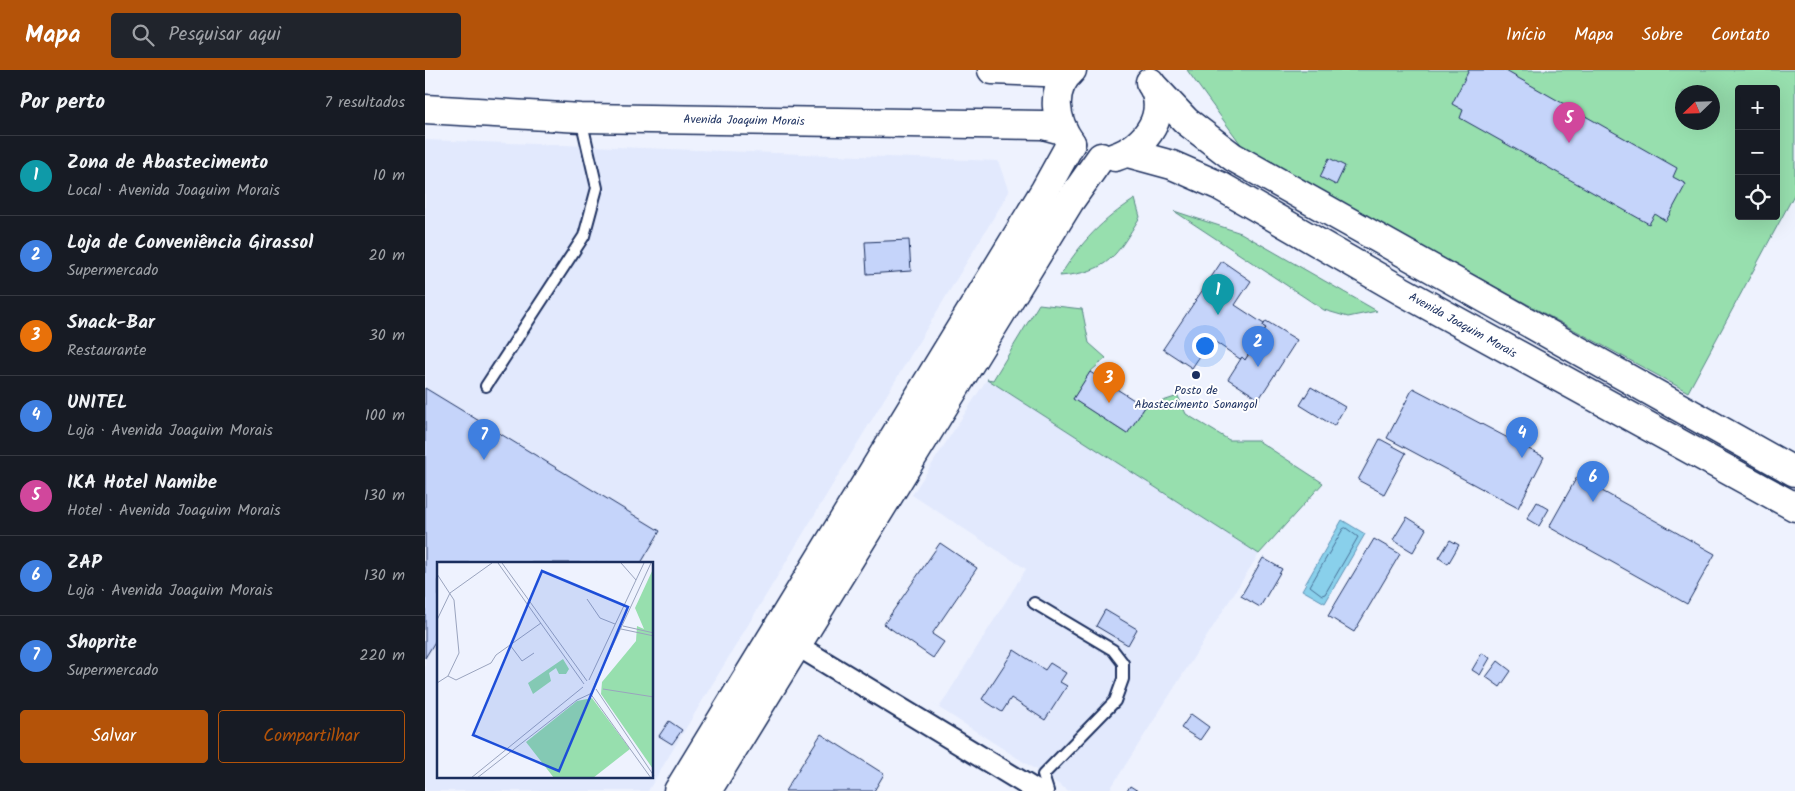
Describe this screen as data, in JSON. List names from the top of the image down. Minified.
{"streets":{"street":["Avenida Joaquim Morais"]},"places":["Posto de Abastecimento Sonangol"],"north":"bottom left","page":{"header":"Mapa","search":"Pesquisar aqui","nav":["Início","Mapa","Sobre","Contato"],"heading":["Por perto","7 resultados"],"map_buttons":["+","−"],"pins":["5","1","2","3","4","7","6"],"list":[{"mark":"1","name":"Zona de Abastecimento","note":"Local · Avenida Joaquim Morais","value":"10 m"},{"mark":"2","name":"Loja de Conveniência Girassol","note":"Supermercado","value":"20 m"},{"mark":"3","name":"Snack-Bar","note":"Restaurante","value":"30 m"},{"mark":"4","name":"UNITEL","note":"Loja · Avenida Joaquim Morais","value":"100 m"},{"mark":"5","name":"IKA Hotel Namibe","note":"Hotel · Avenida Joaquim Morais","value":"130 m"},{"mark":"6","name":"ZAP","note":"Loja · Avenida Joaquim Morais","value":"130 m"},{"mark":"7","name":"Shoprite","note":"Supermercado","value":"220 m"}],"buttons":["Salvar","Compartilhar"]}}
